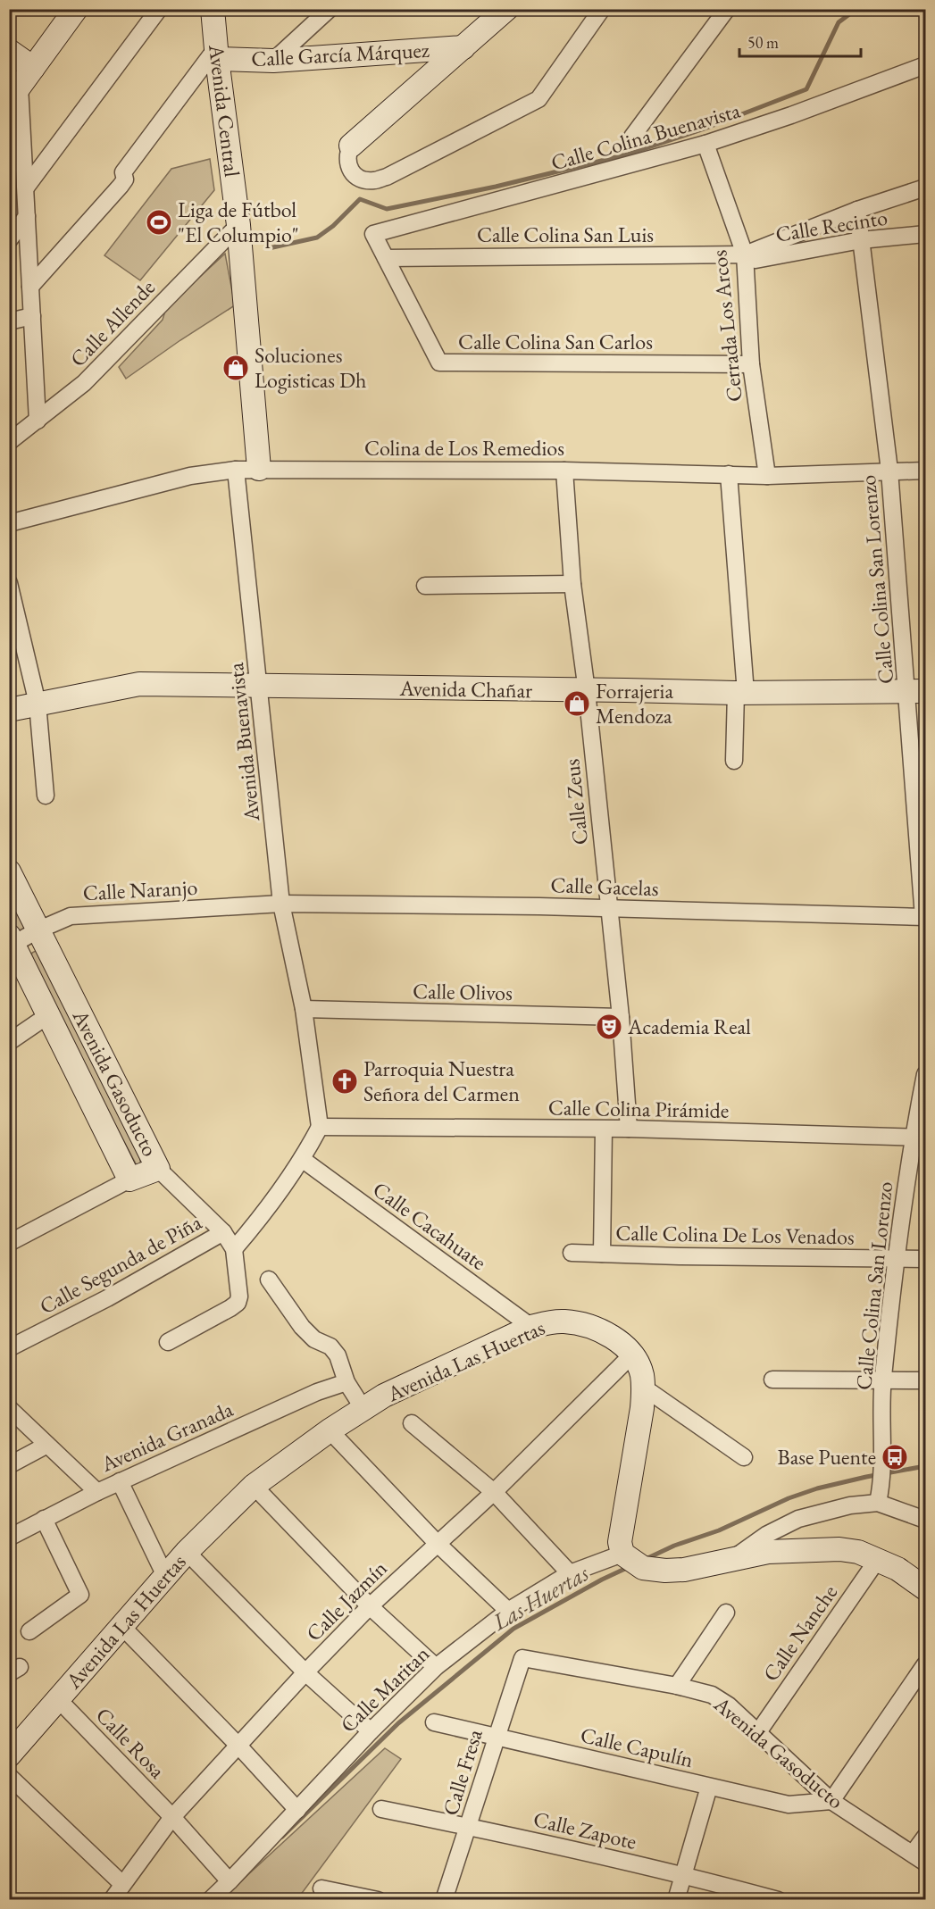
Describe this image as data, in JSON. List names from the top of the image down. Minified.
{"streets":{"street":["Calle García Márquez","Avenida Central","Calle Colina Buenavista","Calle Recinto","Calle Colina San Luis","Calle Allende","Cerrada Los Arcos","Calle Colina San Carlos","Colina de Los Remedios","Calle Colina San Lorenzo","Avenida Chañar","Avenida Buenavista","Calle Zeus","Calle Gacelas","Calle Naranjo","Calle Olivos","Avenida Gasoducto","Calle Colina Pirámide","Calle Cacahuate","Calle Colina De Los Venados","Calle Segunda de Piña","Avenida Las Huertas","Avenida Granada","Calle Jazmín","Calle Nanche","Calle Maritan","Calle Rosa","Calle Capulín","Calle Fresa","Calle Zapote"]},"crossings":[["Calle García Márquez","Avenida Central"],["Avenida Central","Calle Allende"],["Avenida Central","Colina de Los Remedios"],["Calle Colina Buenavista","Cerrada Los Arcos"],["Calle Colina Buenavista","Calle Colina San Carlos"],["Calle Recinto","Calle Colina San Luis"],["Calle Recinto","Cerrada Los Arcos"],["Calle Recinto","Calle Colina San Lorenzo"],["Calle Colina San Luis","Cerrada Los Arcos"],["Calle Colina San Luis","Calle Colina San Carlos"],["Cerrada Los Arcos","Calle Colina San Carlos"],["Cerrada Los Arcos","Colina de Los Remedios"],["Colina de Los Remedios","Calle Colina San Lorenzo"],["Colina de Los Remedios","Avenida Buenavista"],["Colina de Los Remedios","Calle Zeus"],["Calle Colina San Lorenzo","Avenida Chañar"],["Calle Colina San Lorenzo","Calle Gacelas"],["Calle Colina San Lorenzo","Calle Colina Pirámide"],["Calle Colina San Lorenzo","Calle Colina De Los Venados"],["Avenida Chañar","Avenida Buenavista"],["Avenida Chañar","Calle Zeus"],["Avenida Buenavista","Calle Gacelas"],["Avenida Buenavista","Calle Naranjo"],["Avenida Buenavista","Calle Olivos"],["Avenida Buenavista","Calle Colina Pirámide"],["Calle Zeus","Calle Gacelas"],["Calle Zeus","Calle Olivos"],["Calle Zeus","Calle Colina Pirámide"],["Calle Gacelas","Calle Naranjo"],["Calle Naranjo","Avenida Gasoducto"],["Avenida Gasoducto","Calle Nanche"],["Avenida Gasoducto","Calle Capulín"],["Avenida Gasoducto","Calle Fresa"],["Calle Cacahuate","Avenida Las Huertas"],["Avenida Las Huertas","Calle Jazmín"],["Avenida Las Huertas","Calle Rosa"],["Calle Jazmín","Calle Rosa"],["Calle Maritan","Calle Rosa"],["Calle Capulín","Calle Fresa"],["Calle Fresa","Calle Zapote"]],"water":["Las Huertas"],"places":{"sports":["Liga de Fútbol \"El Columpio\""],"shop":["Soluciones Logisticas Dh","Forrajeria Mendoza"],"theatre":["Academia Real"],"church":["Parroquia Nuestra Señora del Carmen"],"bus stop":["Base Puente"]},"scale_bar":"50 m"}
